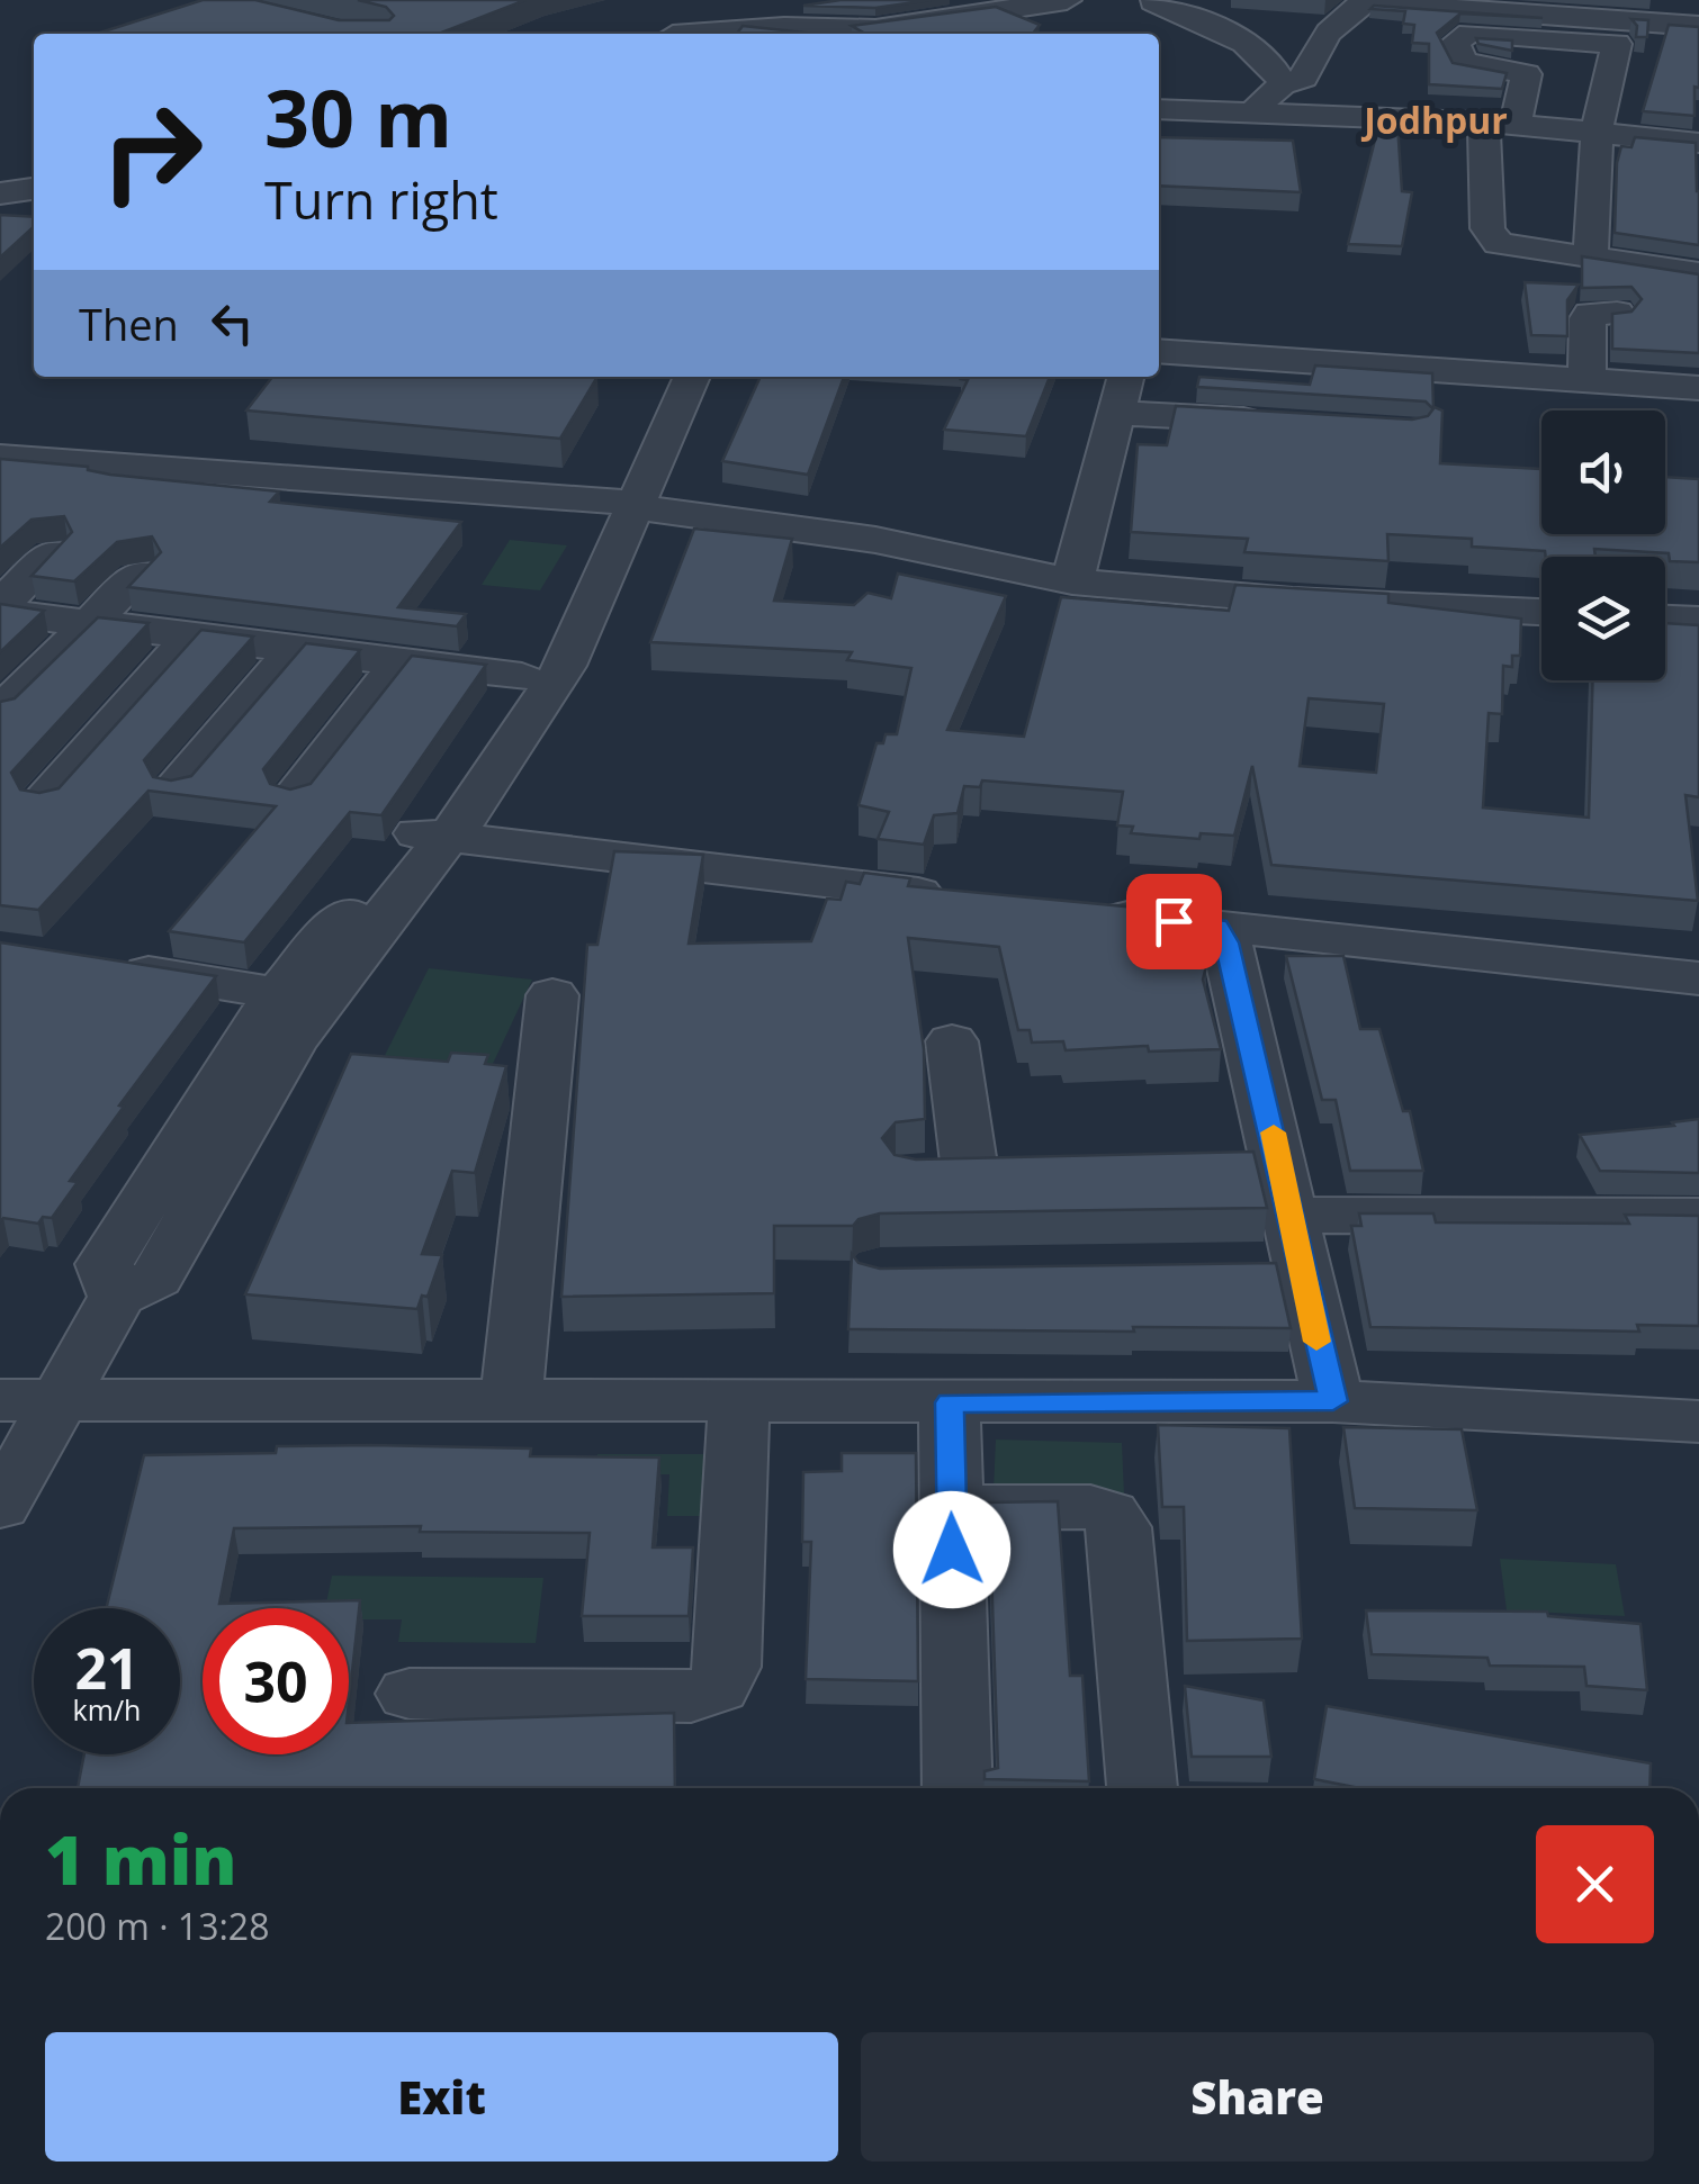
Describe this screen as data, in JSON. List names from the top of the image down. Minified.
{"districts":["Jodhpur"],"page":{"turn":["30 m","Turn right"],"then":"Then","speed":"21 km/h","limit":"30","heading":["1 min","200 m · 13:28"],"buttons":["Exit","Share"]}}
